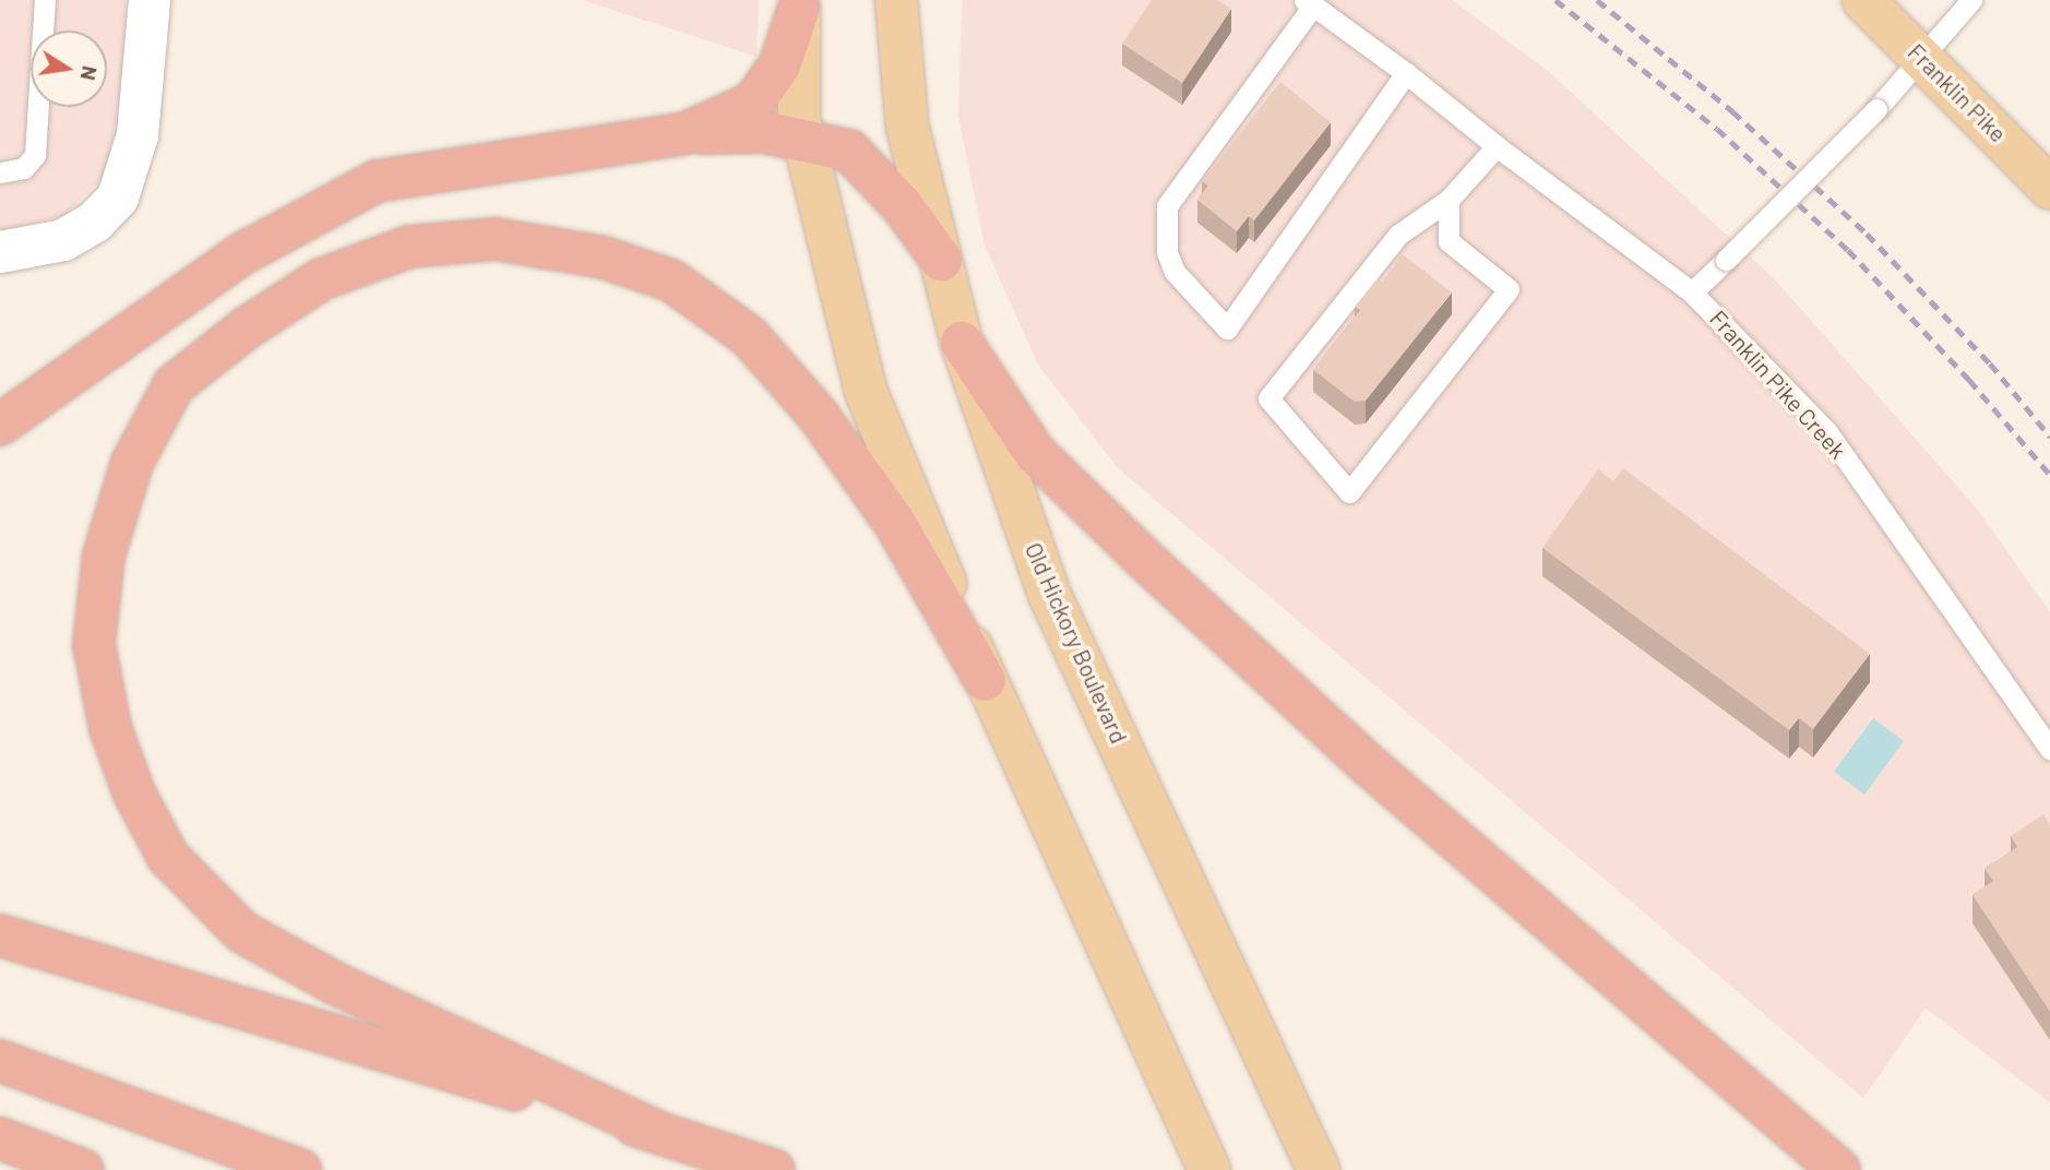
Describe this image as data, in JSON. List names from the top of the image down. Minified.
{"streets":{"main road":["Franklin Pike","Old Hickory Boulevard"],"lane":["Franklin Pike Creek"]},"crossings":[["Franklin Pike","Franklin Pike Creek"]],"north":"right"}
